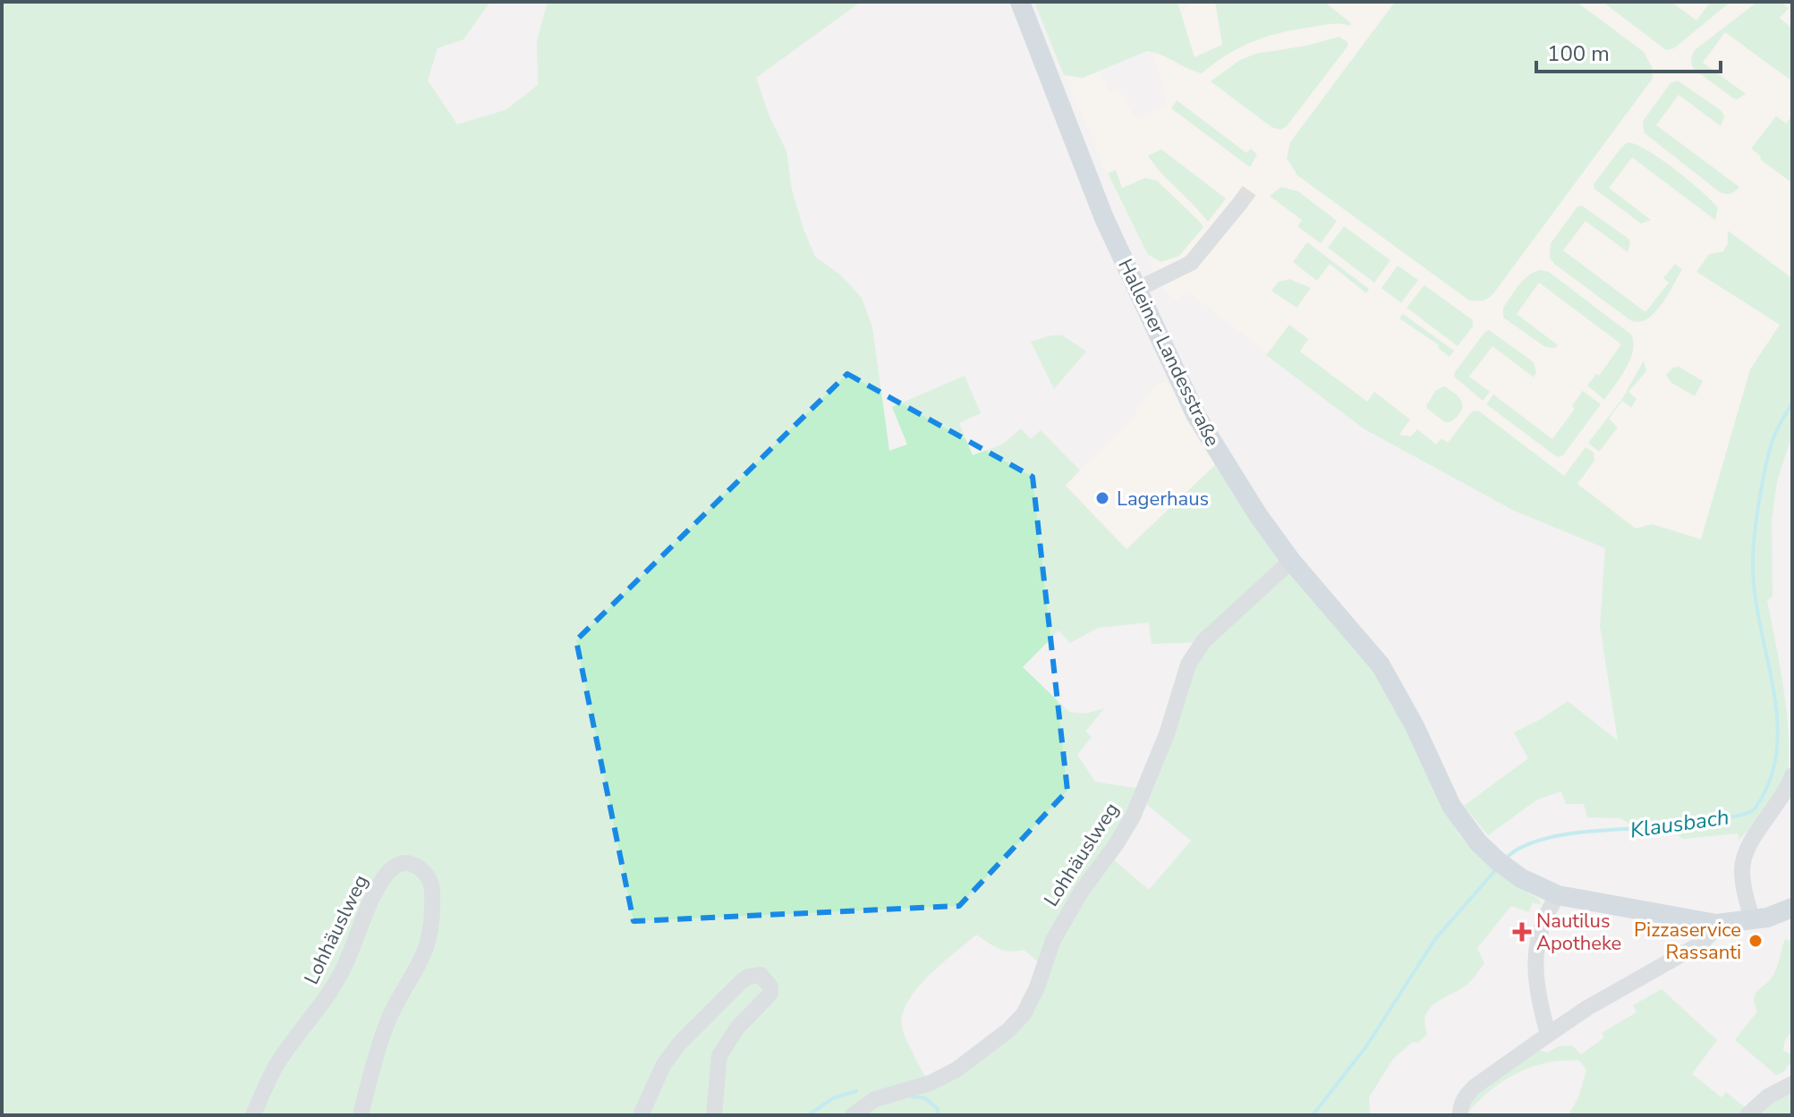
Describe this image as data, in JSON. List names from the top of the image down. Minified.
{"streets":{"main road":["Halleiner Landesstraße"],"street":["Lohhäuslweg"]},"crossings":[["Halleiner Landesstraße","Lohhäuslweg"]],"water":["Klausbach"],"places":{"other":["Lagerhaus","Pizzaservice Rassanti"],"health":["Nautilus Apotheke"]},"scale_bar":"100 m"}
